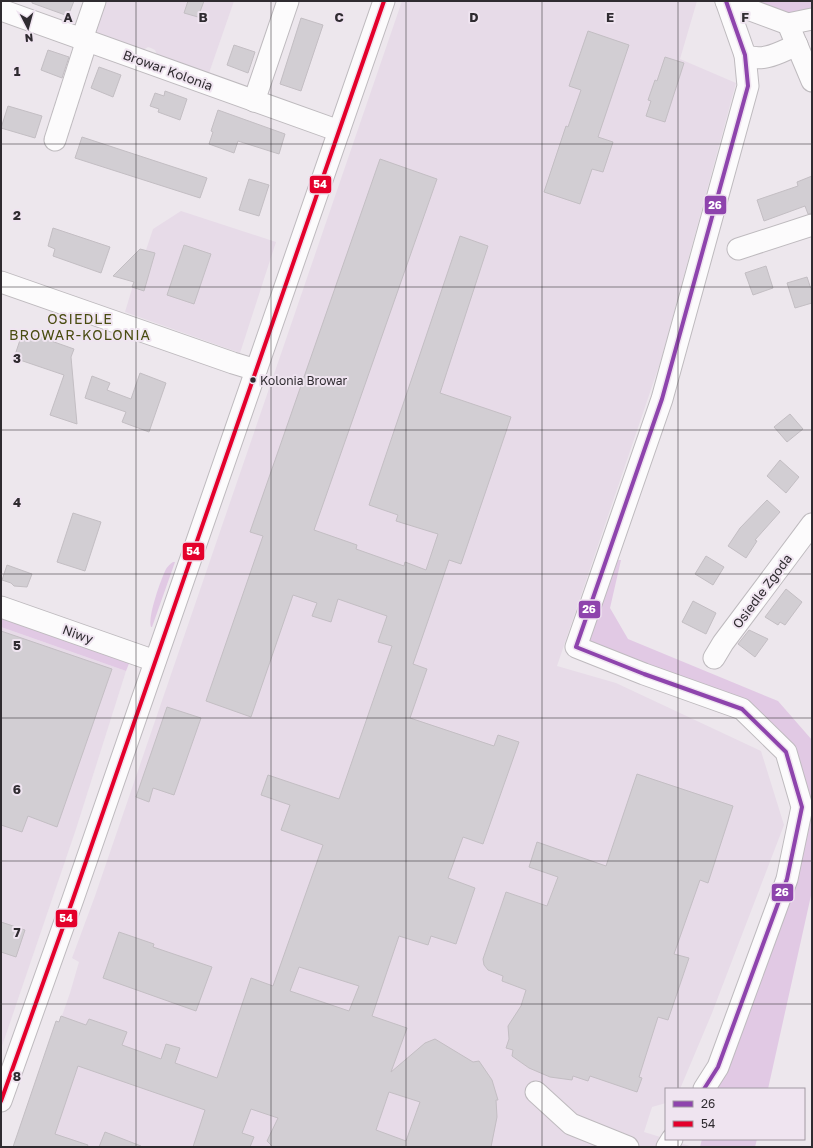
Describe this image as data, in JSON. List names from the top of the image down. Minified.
{"streets":{"street":["Browar Kolonia","Osiedle Zgoda","Niwy"]},"districts":["OSIEDLE BROWAR-KOLONIA"],"places":["Kolonia Browar"],"lines":["transit line 26","transit line 54"],"legend":["26","54"],"north":"bottom","grid":{"columns":["A","B","C","D","E","F"],"rows":["1","2","3","4","5","6","7","8"]}}
